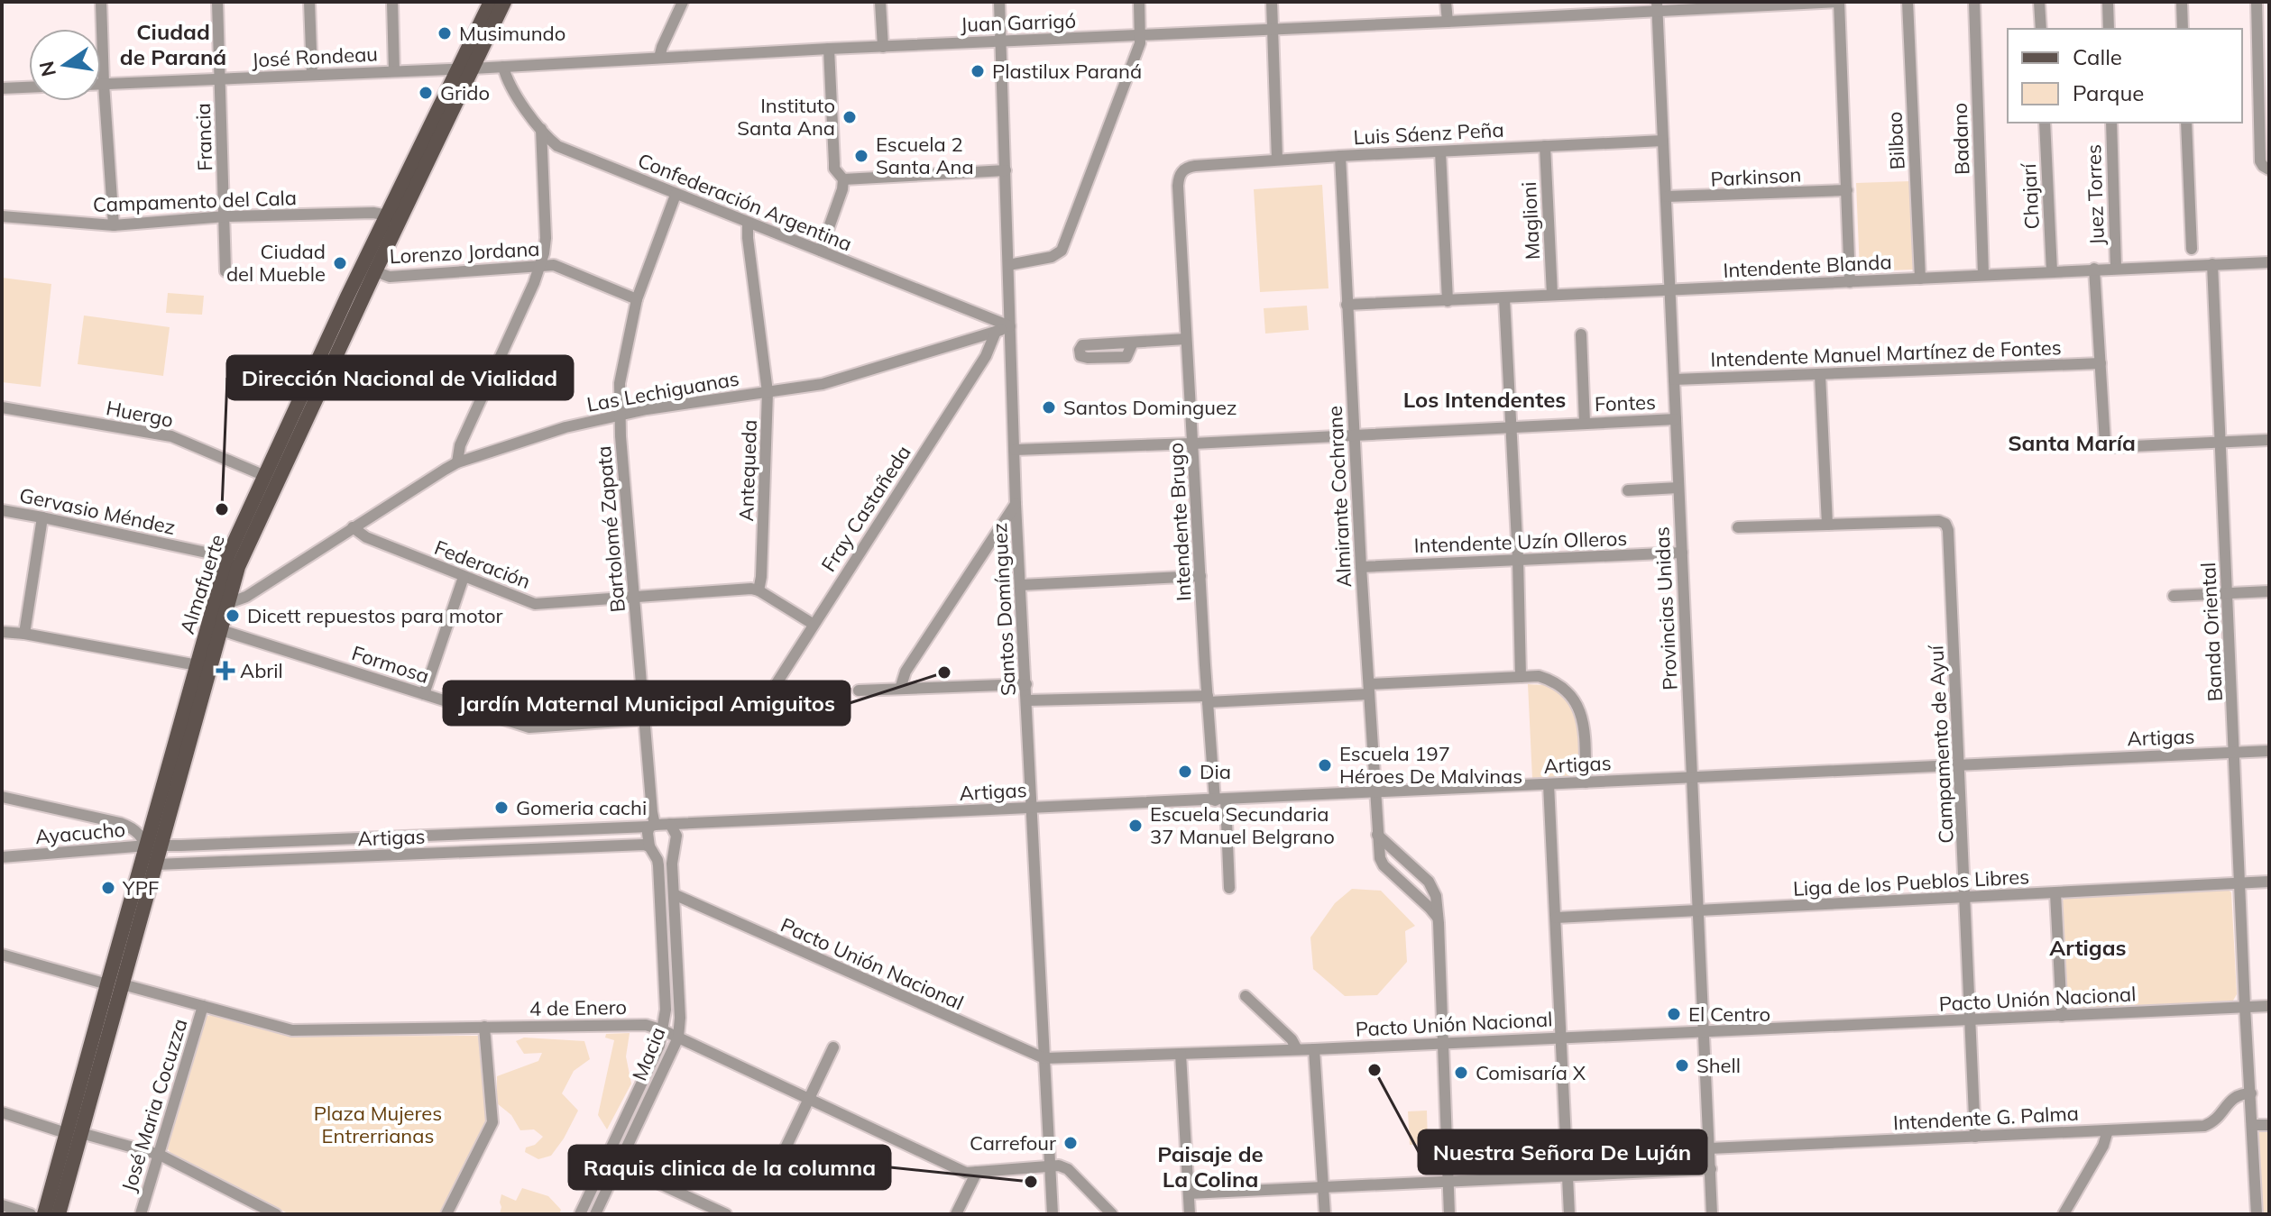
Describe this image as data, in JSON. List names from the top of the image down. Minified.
{"streets":{"main road":["Almafuerte"],"street":["Juan Garrigó","José Rondeau","Luis Sáenz Peña","Francia","Badano","Bilbao","Parkinson","Juez Torres","Chajarí","Campamento del Cala","Confederación Argentina","Maglioni","Lorenzo Jordana","Intendente Blanda","Intendente Manuel Martínez de Fontes","Las Lechiguanas","Fontes","Huergo","Antequeda","Almirante Cochrane","Fray Castañeda","Gervasio Méndez","Intendente Brugo","Bartolomé Zapata","Intendente Uzín Olleros","Federación","Provincias Unidas","Santos Domínguez","Banda Oriental","Formosa","Artigas","Campamento de Ayuí","Ayacucho","Liga de los Pueblos Libres","Pacto Unión Nacional","4 de Enero","Macia","José Maria Cocuzza","Intendente G. Palma"]},"crossings":[["Juan Garrigó","José Rondeau"],["Juan Garrigó","Confederación Argentina"],["Juan Garrigó","Almafuerte"],["Juan Garrigó","Provincias Unidas"],["Juan Garrigó","Santos Domínguez"],["José Rondeau","Francia"],["José Rondeau","Almafuerte"],["Luis Sáenz Peña","Maglioni"],["Luis Sáenz Peña","Almirante Cochrane"],["Luis Sáenz Peña","Intendente Brugo"],["Luis Sáenz Peña","Provincias Unidas"],["Francia","Campamento del Cala"],["Badano","Intendente Blanda"],["Bilbao","Intendente Blanda"],["Parkinson","Provincias Unidas"],["Juez Torres","Intendente Blanda"],["Chajarí","Intendente Blanda"],["Campamento del Cala","Almafuerte"],["Confederación Argentina","Las Lechiguanas"],["Confederación Argentina","Antequeda"],["Confederación Argentina","Bartolomé Zapata"],["Confederación Argentina","Santos Domínguez"],["Maglioni","Intendente Blanda"],["Lorenzo Jordana","Bartolomé Zapata"],["Lorenzo Jordana","Almafuerte"],["Intendente Blanda","Almirante Cochrane"],["Intendente Blanda","Provincias Unidas"],["Intendente Blanda","Banda Oriental"],["Intendente Manuel Martínez de Fontes","Provincias Unidas"],["Las Lechiguanas","Antequeda"],["Las Lechiguanas","Fray Castañeda"],["Las Lechiguanas","Bartolomé Zapata"],["Las Lechiguanas","Federación"],["Las Lechiguanas","Almafuerte"],["Las Lechiguanas","Santos Domínguez"],["Fontes","Almirante Cochrane"],["Fontes","Intendente Brugo"],["Fontes","Provincias Unidas"],["Fontes","Santos Domínguez"],["Huergo","Almafuerte"],["Antequeda","Federación"],["Almirante Cochrane","Intendente Uzín Olleros"],["Almirante Cochrane","Artigas"],["Fray Castañeda","Federación"],["Fray Castañeda","Formosa"],["Gervasio Méndez","Almafuerte"],["Intendente Brugo","Artigas"],["Bartolomé Zapata","Federación"],["Bartolomé Zapata","Formosa"],["Bartolomé Zapata","Artigas"],["Bartolomé Zapata","Macia"],["Intendente Uzín Olleros","Provincias Unidas"],["Almafuerte","Formosa"],["Almafuerte","Artigas"],["Almafuerte","Ayacucho"],["Almafuerte","4 de Enero"],["Provincias Unidas","Artigas"],["Provincias Unidas","Liga de los Pueblos Libres"],["Provincias Unidas","Pacto Unión Nacional"],["Provincias Unidas","Intendente G. Palma"],["Santos Domínguez","Artigas"],["Santos Domínguez","Pacto Unión Nacional"],["Santos Domínguez","4 de Enero"],["Banda Oriental","Artigas"],["Banda Oriental","Liga de los Pueblos Libres"],["Banda Oriental","Pacto Unión Nacional"],["Banda Oriental","Intendente G. Palma"],["Artigas","Campamento de Ayuí"],["Artigas","Ayacucho"],["Artigas","Macia"],["Campamento de Ayuí","Liga de los Pueblos Libres"],["Campamento de Ayuí","Pacto Unión Nacional"],["Campamento de Ayuí","Intendente G. Palma"],["Pacto Unión Nacional","Macia"],["4 de Enero","Macia"],["4 de Enero","José Maria Cocuzza"]],"districts":["Ciudad de Paraná","Los Intendentes","Santa María","Artigas","Paisaje de La Colina"],"parks":["Plaza Mujeres Entrerrianas"],"places":{"other":["Musimundo","Plastilux Paraná","Grido","Instituto Santa Ana","Escuela 2 Santa Ana","Ciudad del Mueble","Santos Dominguez","Dirección Nacional de Vialidad","Dicett repuestos para motor","Jardín Maternal Municipal Amiguitos","Escuela 197 Héroes De Malvinas","Dia","Gomeria cachi","Escuela Secundaria 37 Manuel Belgrano","YPF","El Centro","Shell","Nuestra Señora De Luján","Comisaría X","Carrefour","Raquis clinica de la columna"],"health":["Abril"]},"legend":["Calle","Parque"],"north":"left"}
